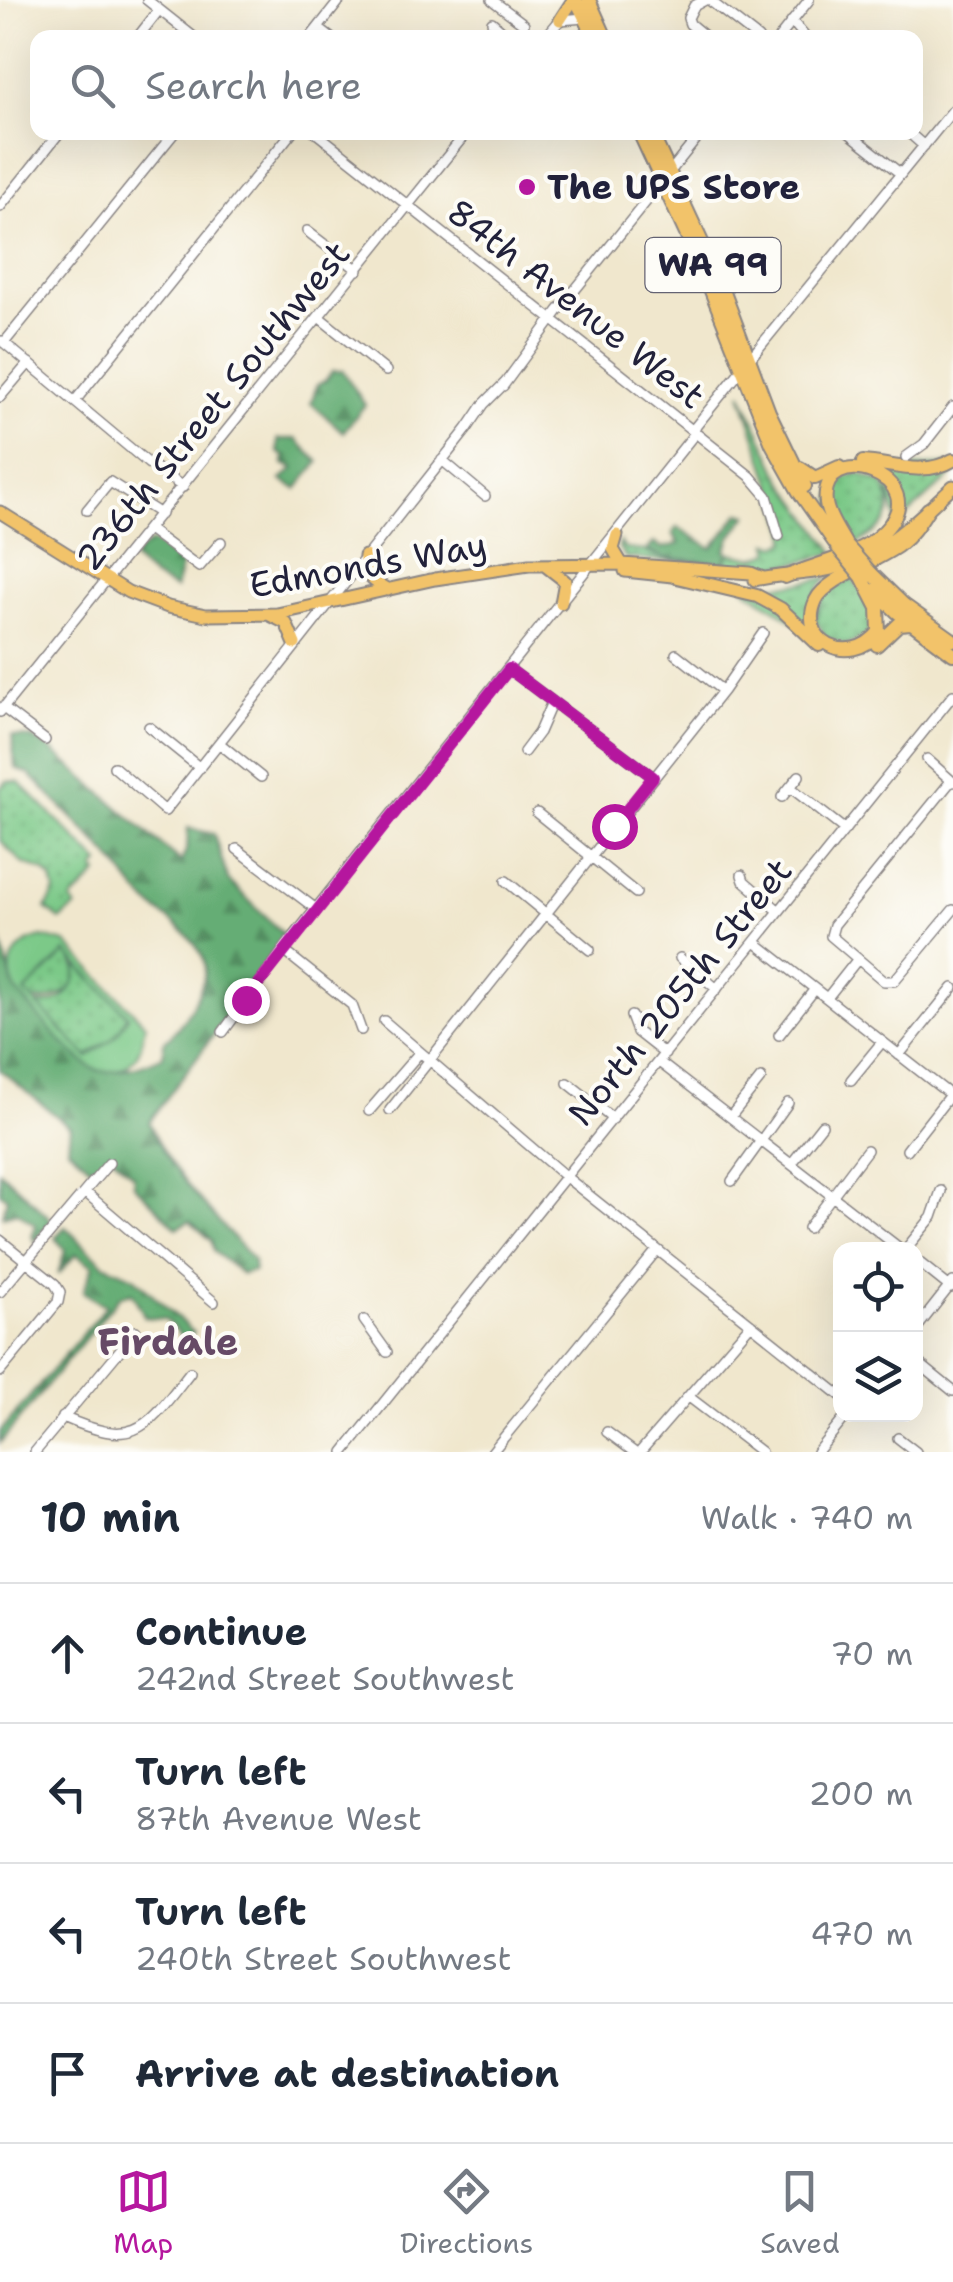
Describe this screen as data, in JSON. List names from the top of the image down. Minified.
{"streets":{"highway":["WA 99"],"main road":["Edmonds Way"],"street":["84th Avenue West","236th Street Southwest","North 205th Street"]},"crossings":[["84th Avenue West","236th Street Southwest"],["236th Street Southwest","Edmonds Way"]],"districts":["Firdale"],"places":["The UPS Store"],"page":{"search":"Search here","heading":["10 min","Walk · 740 m"],"list":[["Continue","242nd Street Southwest","70 m"],["Turn left","87th Avenue West","200 m"],["Turn left","240th Street Southwest","470 m"],"Arrive at destination"],"nav":["Map","Directions","Saved"]}}
